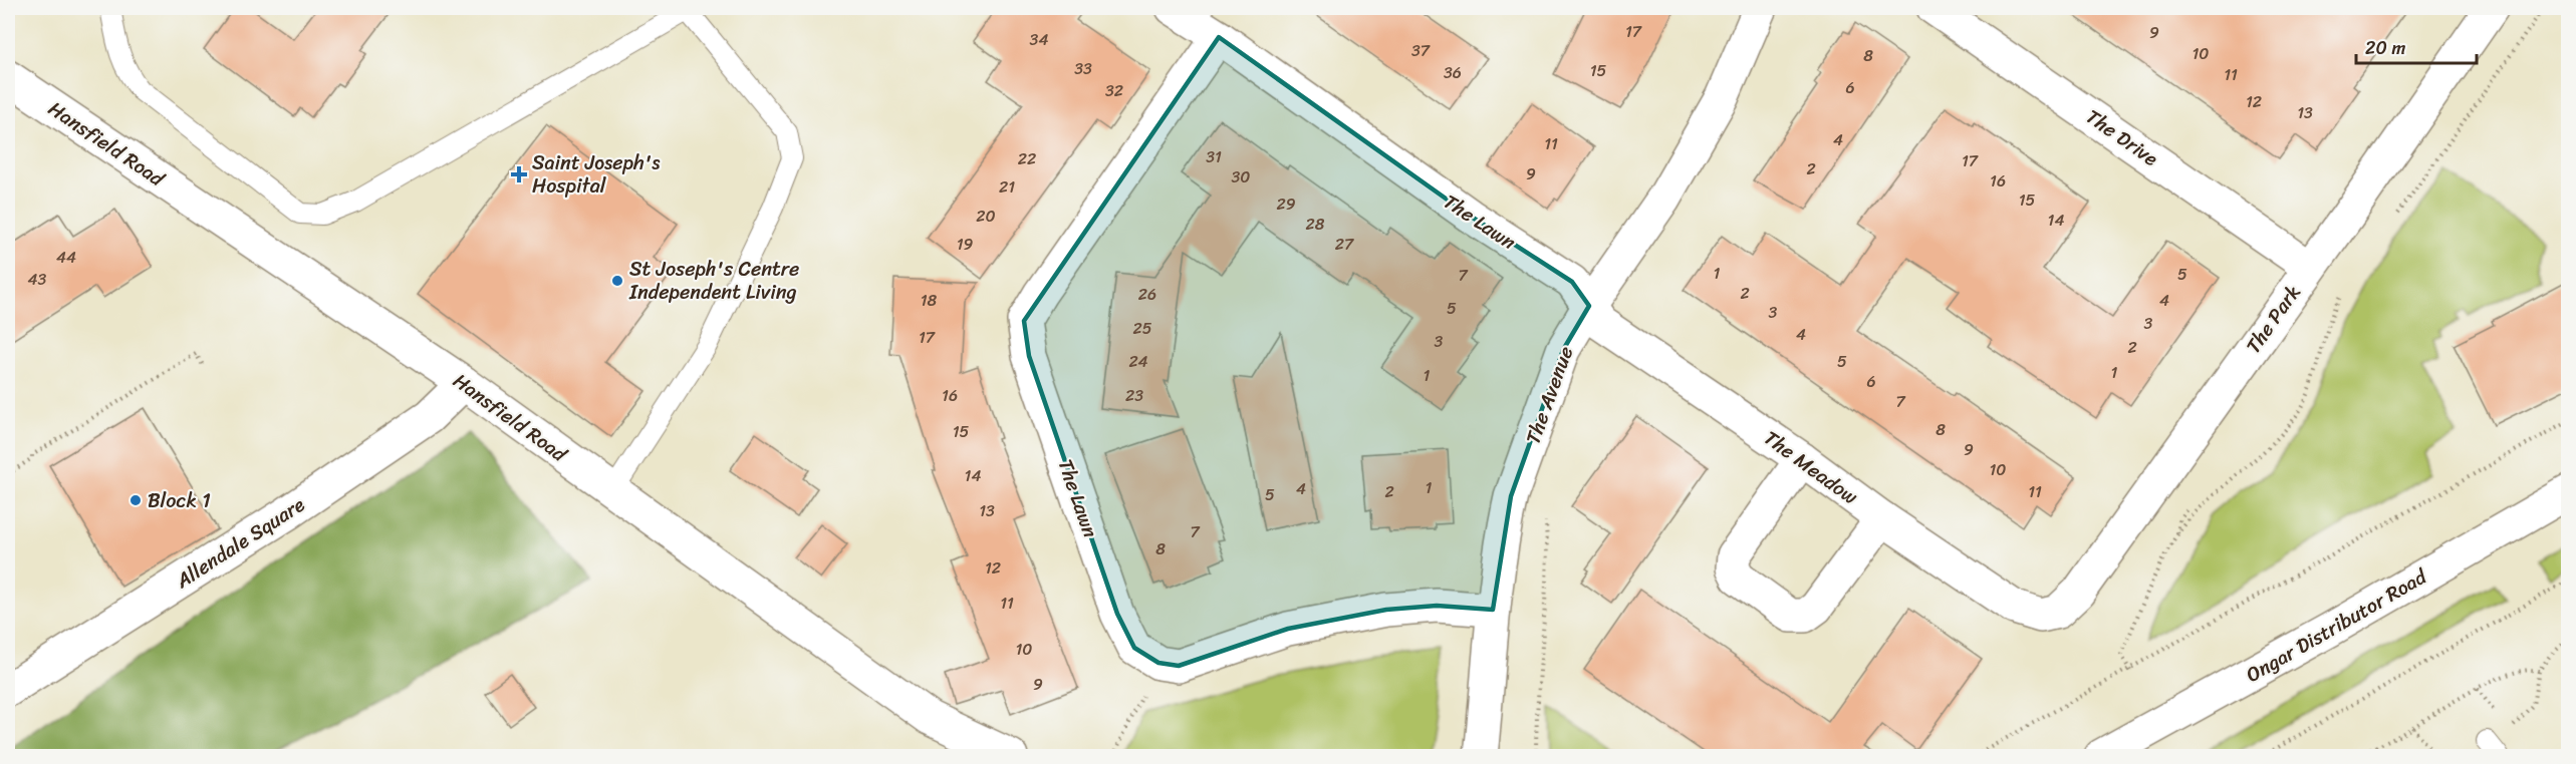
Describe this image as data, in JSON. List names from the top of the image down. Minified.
{"streets":{"street":["The Drive","Hansfield Road","The Lawn","The Park","The Avenue","The Meadow","Allendale Square","Ongar Distributor Road"]},"crossings":[["The Drive","The Park"],["Hansfield Road","Allendale Square"],["The Lawn","The Avenue"],["The Lawn","The Meadow"],["The Park","The Meadow"],["The Avenue","The Meadow"]],"places":{"health":["Saint Joseph's Hospital"],"other":["St Joseph's Centre Independent Living","Block 1"]},"house_numbers":["17","9","34","37","10","8","33","15","36","11","6","32","12","13","4","11","31","22","17","2","9","30","16","21","15","29","20","14","28","19","27","44","1","5","7","43","2","26","18","4","5","3","3","25","4","17","3","2","24","5","1","1","6","16","23","7","8","15","9","10","14","1","4","2","11","5","13","7","8","12","11","10","9"],"scale_bar":"20 m"}
